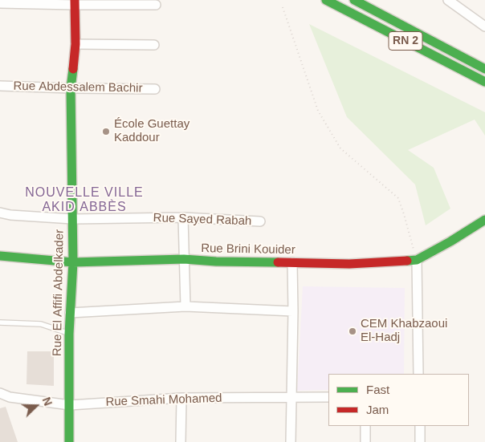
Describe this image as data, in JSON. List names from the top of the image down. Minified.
{"streets":{"street":["RN 2","Rue Abdessalem Bachir","Rue Sayed Rabah","Rue Brini Kouider","Rue El Affifi Abdelkader","Rue Smahi Mohamed"]},"crossings":[["Rue Abdessalem Bachir","Rue El Affifi Abdelkader"],["Rue Sayed Rabah","Rue El Affifi Abdelkader"],["Rue Brini Kouider","Rue El Affifi Abdelkader"],["Rue El Affifi Abdelkader","Rue Smahi Mohamed"]],"districts":["NOUVELLE VILLE AKID ABBÈS"],"places":["École Guettay Kaddour","CEM Khabzaoui El-Hadj"],"legend":["Fast","Jam"],"north":"right"}
